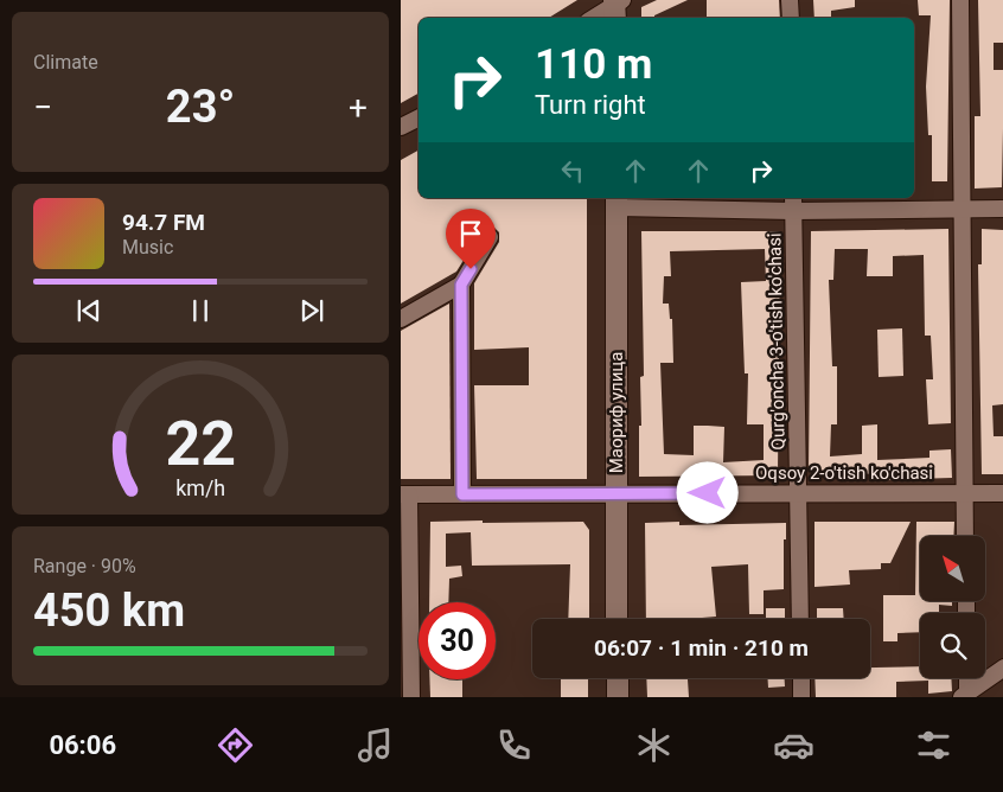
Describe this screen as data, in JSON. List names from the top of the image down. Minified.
{"streets":{"street":["Qurg'oncha 3-o'tish ko'chasi","Маориф улица","Oqsoy 2-o'tish ko'chasi"]},"crossings":[["Qurg'oncha 3-o'tish ko'chasi","Oqsoy 2-o'tish ko'chasi"],["Маориф улица","Oqsoy 2-o'tish ko'chasi"]],"north":"top left","page":{"tile":["Climate",["Range · 90%","450 km"]],"turn":["110 m","Turn right"],"heat":["−","23°","+"],"song":["94.7 FM","Music"],"limit":"30","trip":"06:07 · 1 min · 210 m","tabs":"06:06","gauge":["22","km/h"]}}
